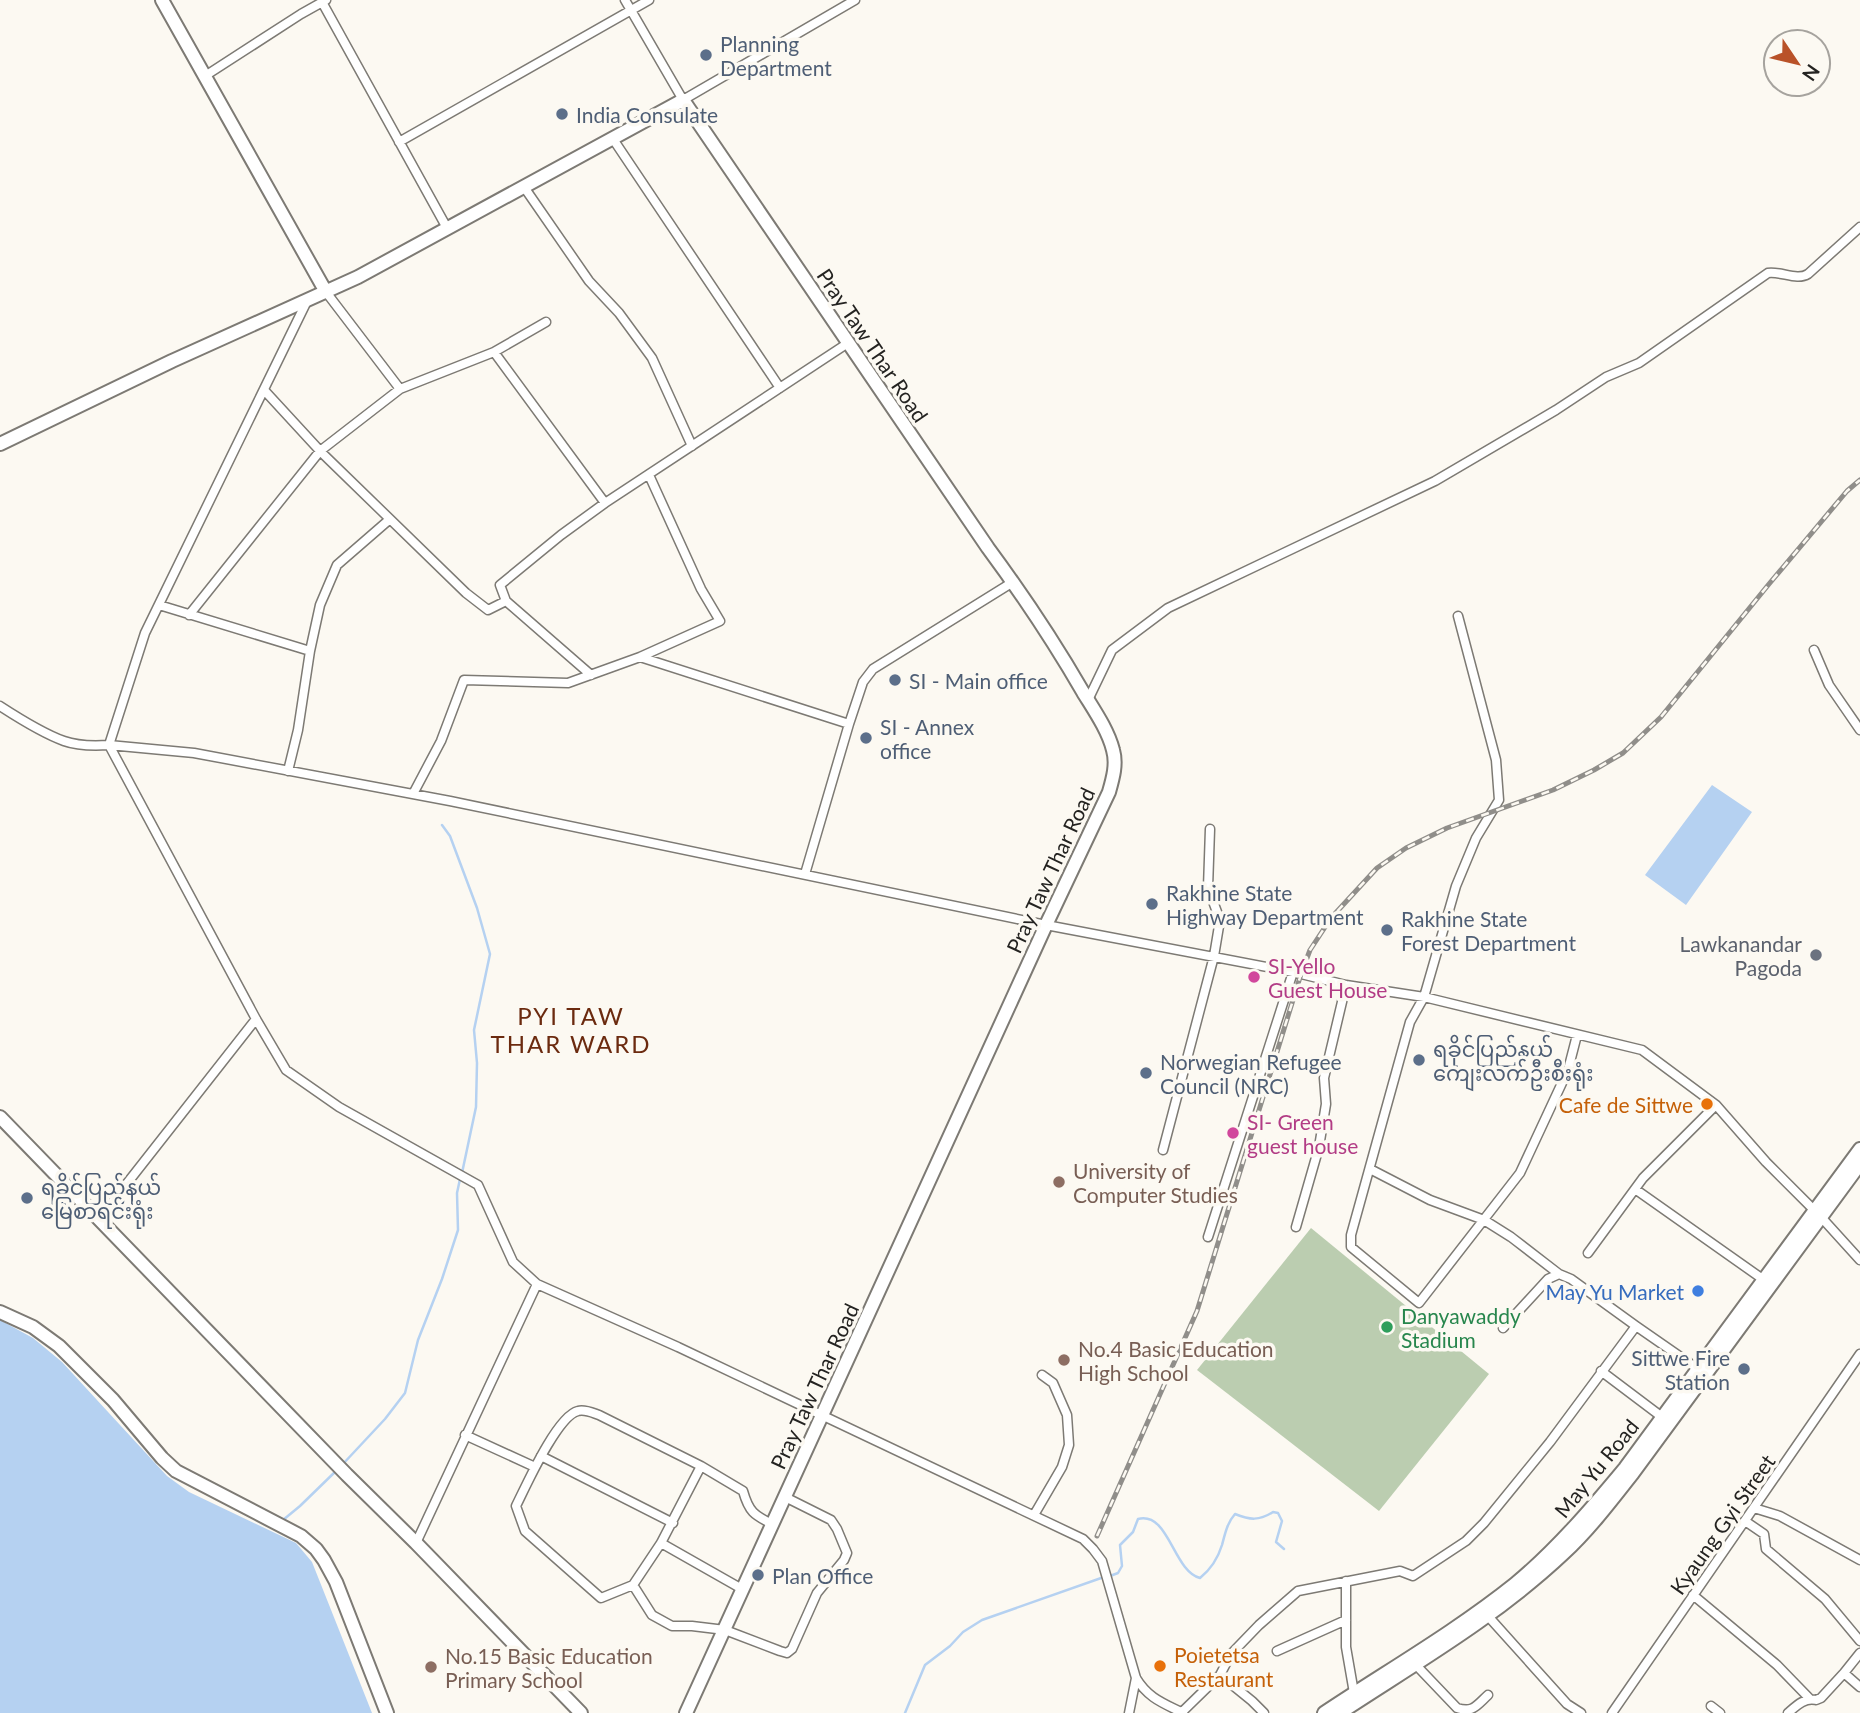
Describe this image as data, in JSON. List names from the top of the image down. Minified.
{"streets":{"street":["Pray Taw Thar Road","May Yu Road","Kyaung Gyi Street"]},"districts":["PYI TAW THAR WARD"],"places":["Planning Department","India Consulate","SI - Main office","SI - Annex office","Rakhine State Highway Department","Rakhine State Forest Department","Lawkanandar Pagoda","SI-Yello Guest House","ရခိုင်ပြည်နယ် ကျေးလက်ဦးစီးရုံး","Norwegian Refugee Council (NRC)","Cafe de Sittwe","SI- Green guest house","University of Computer Studies","ရခိုင်ပြည်နယ် မြေစာရင်းရုံး","May Yu Market","Danyawaddy Stadium","No.4 Basic Education High School","Sittwe Fire Station","Plan Office","Poietetsa Restaurant","No.15 Basic Education Primary School"],"north":"bottom right"}
